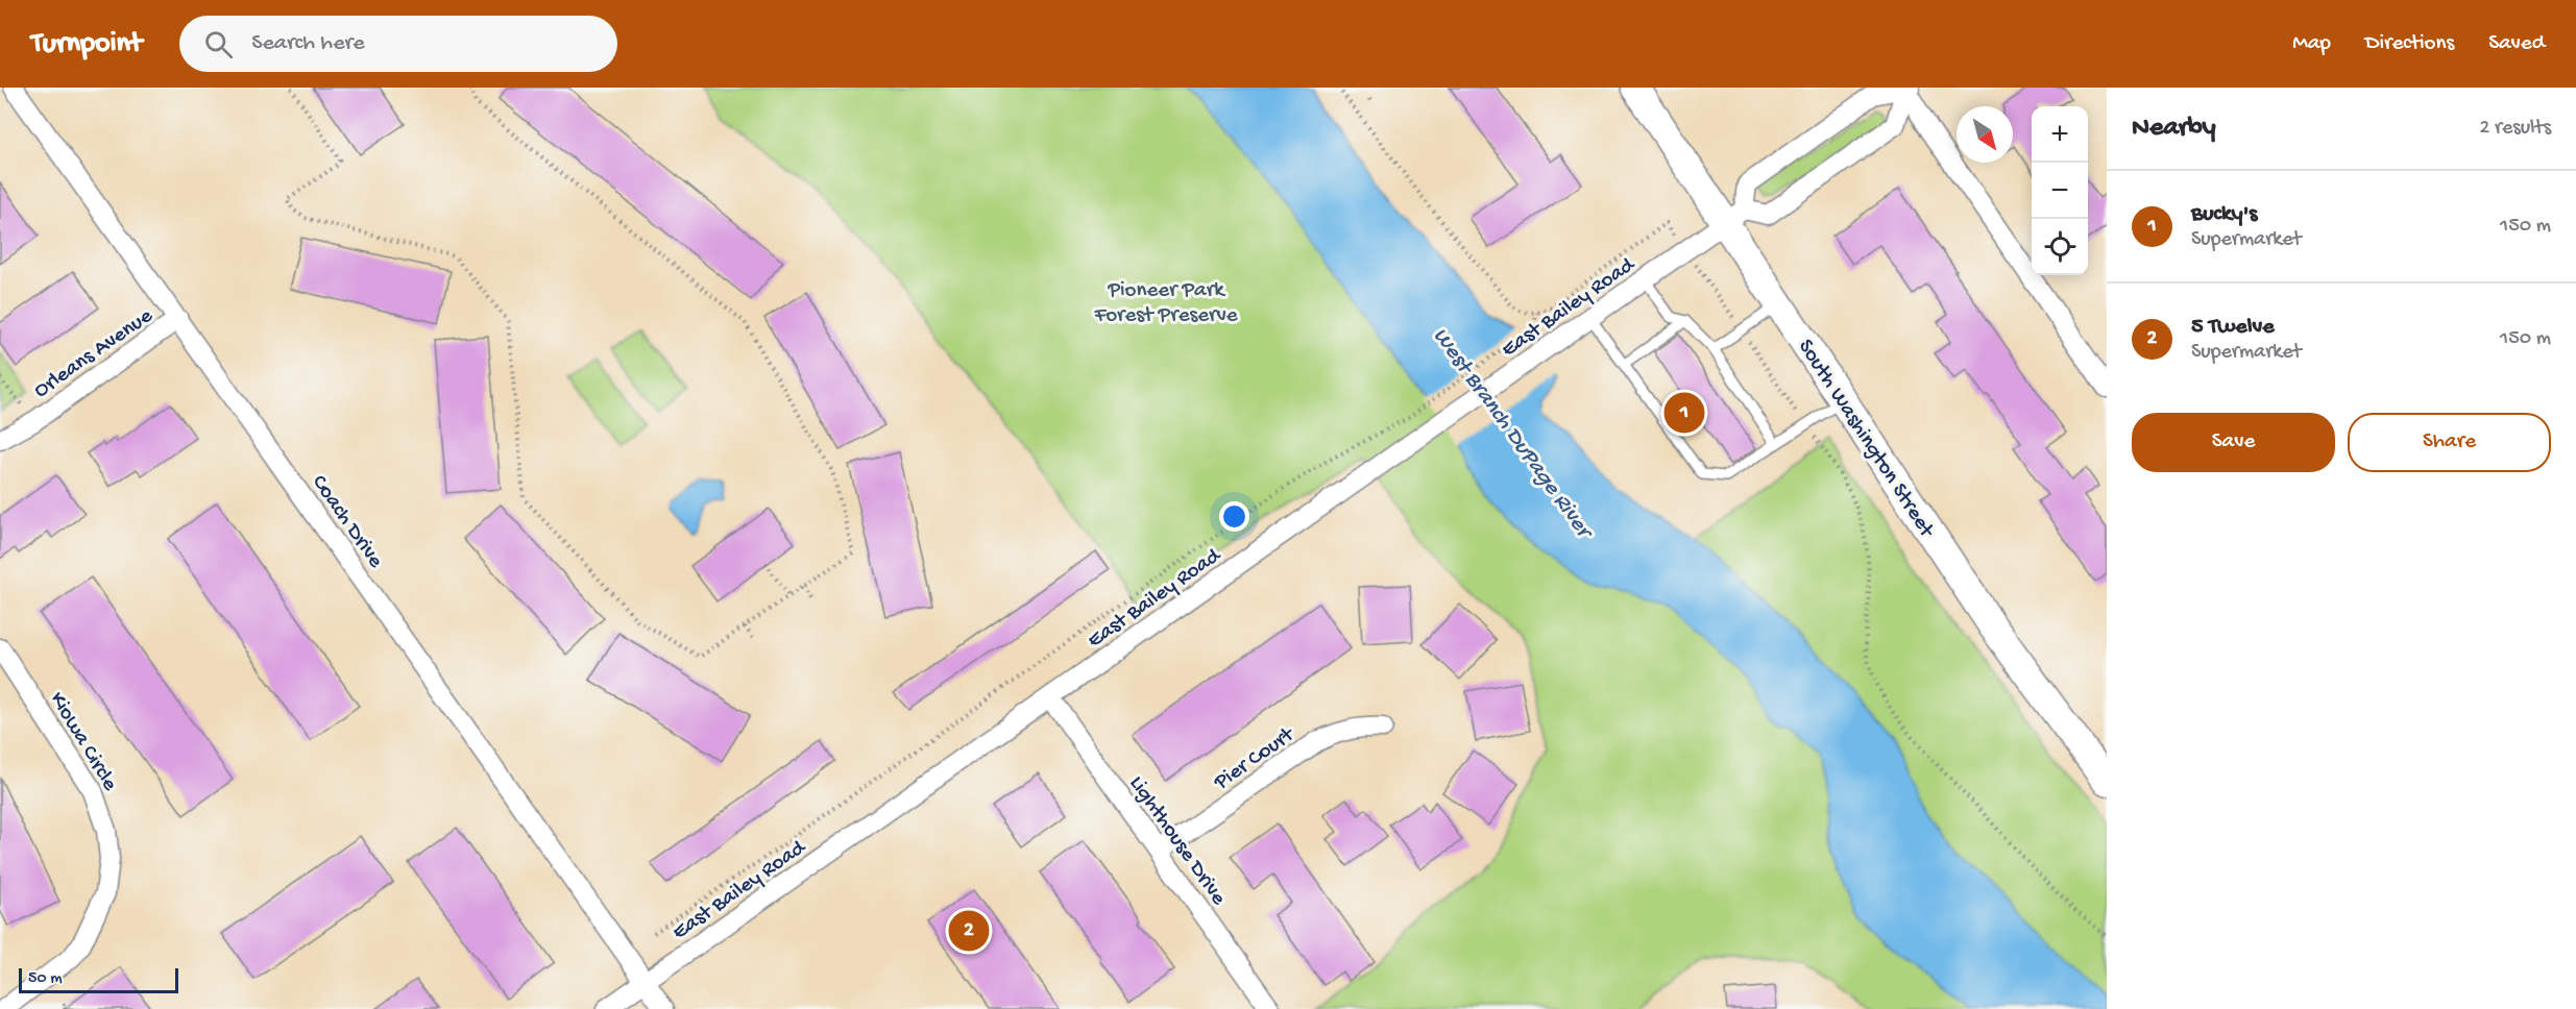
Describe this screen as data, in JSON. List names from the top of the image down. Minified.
{"streets":{"main road":["South Washington Street"],"street":["East Bailey Road","Orleans Avenue","Coach Drive","Kiowa Circle","Pier Court","Lighthouse Drive"]},"crossings":[["East Bailey Road","South Washington Street"],["East Bailey Road","Coach Drive"],["East Bailey Road","Lighthouse Drive"],["Orleans Avenue","Coach Drive"],["Pier Court","Lighthouse Drive"]],"water":["West Branch DuPage River"],"parks":["Pioneer Park Forest Preserve"],"scale_bar":"50 m","north":"bottom right","page":{"header":"Turnpoint","search":"Search here","nav":["Map","Directions","Saved"],"heading":["Nearby","2 results"],"map_buttons":["+","−"],"list":[{"mark":"1","name":"Bucky's","note":"Supermarket","value":"150 m"},{"mark":"2","name":"5 Twelve","note":"Supermarket","value":"150 m"}],"pins":["1","2"],"buttons":["Save","Share"],"scale":"50 m"}}
